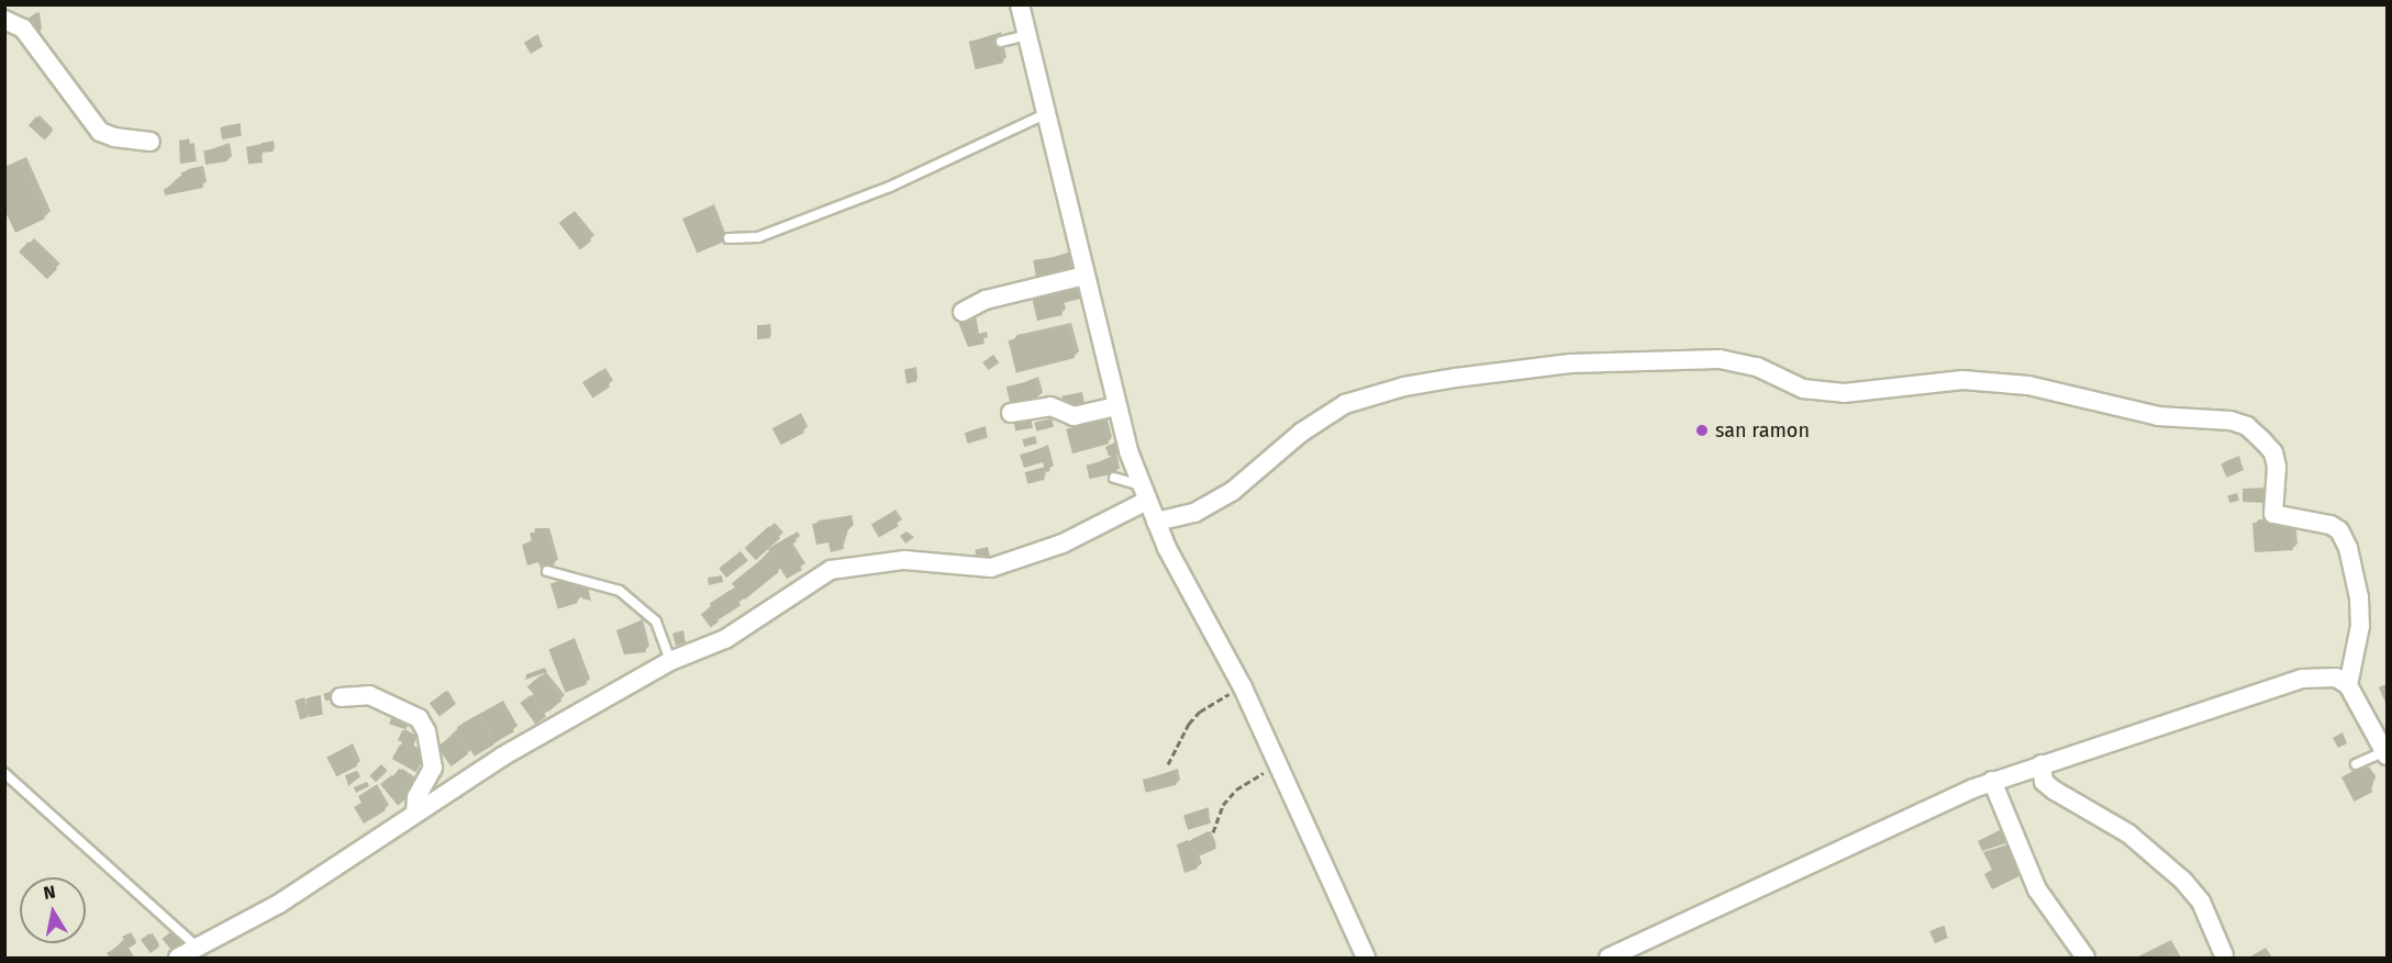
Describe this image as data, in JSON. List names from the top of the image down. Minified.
{"places":["san ramon"],"north":"top"}
